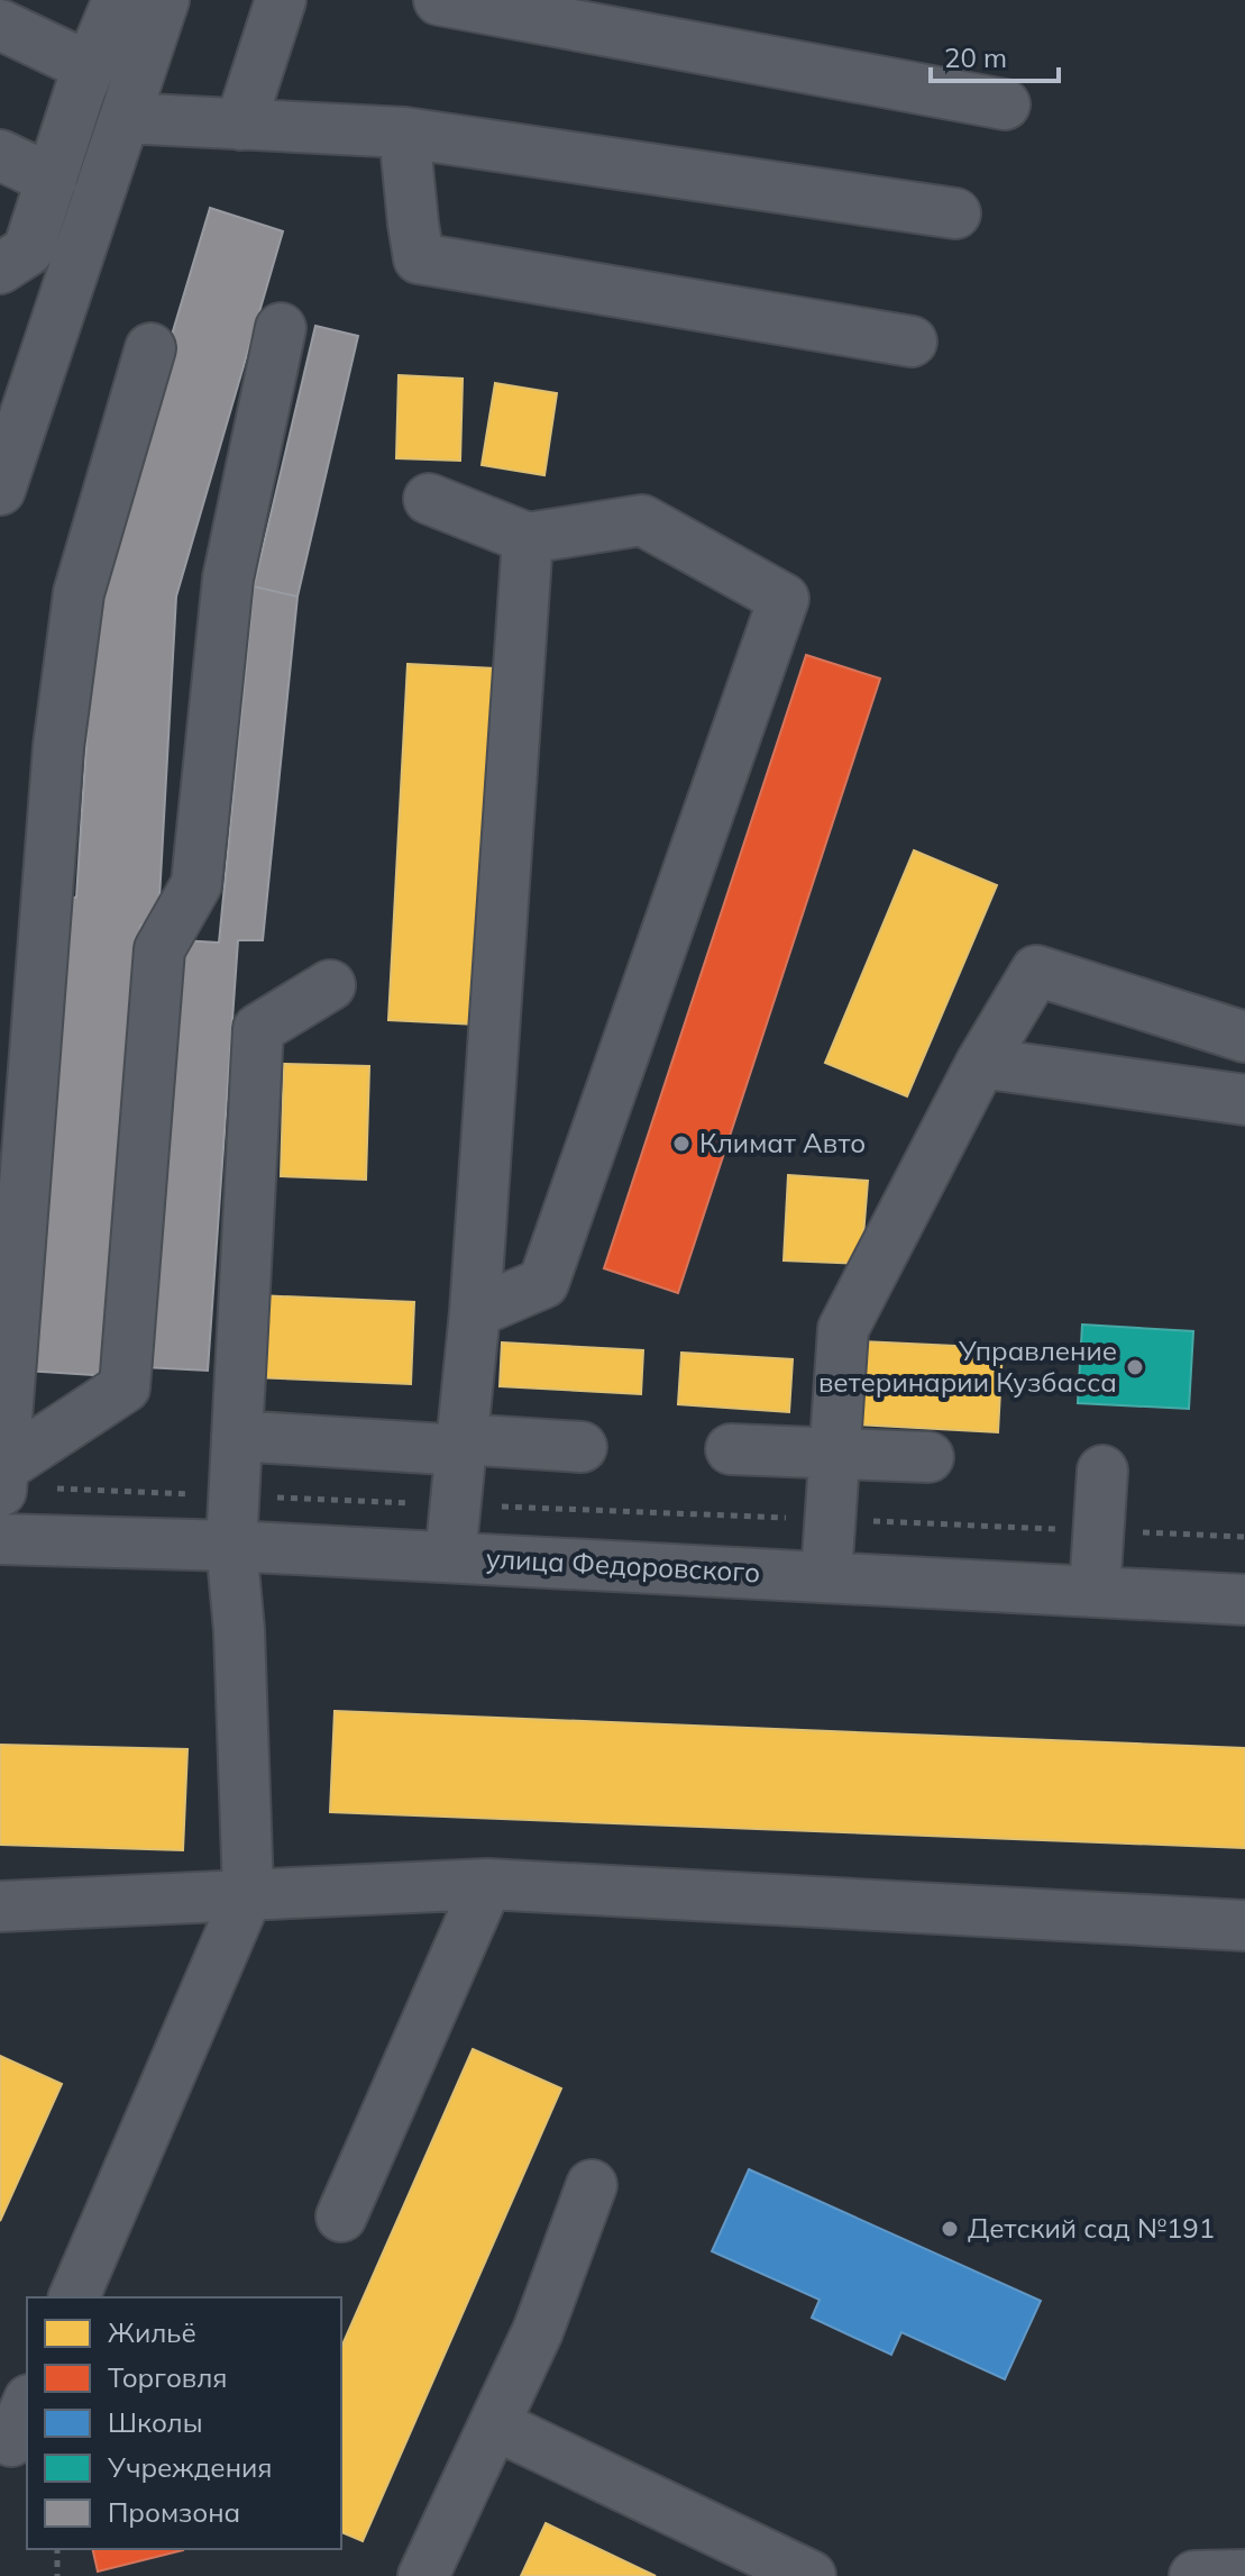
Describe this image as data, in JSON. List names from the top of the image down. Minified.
{"streets":{"street":["улица Федоровского"]},"places":["Климат Авто","Управление ветеринарии Кузбасса","Детский сад №191"],"legend":["Жильё","Торговля","Школы","Учреждения","Промзона"],"scale_bar":"20 m"}
